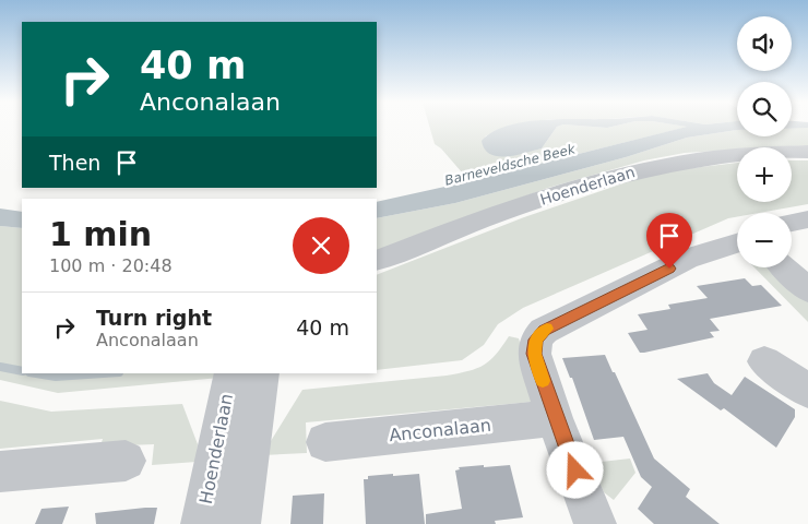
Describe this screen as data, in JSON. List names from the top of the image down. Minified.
{"streets":{"street":["Hoenderlaan","Anconalaan"]},"water":["Barneveldsche Beek"],"page":{"map_buttons":["+","−"],"turn":["40 m","Anconalaan"],"then":"Then","heading":["1 min","100 m · 20:48"],"list":[{"name":"Turn right","note":"Anconalaan","value":"40 m"}]}}
